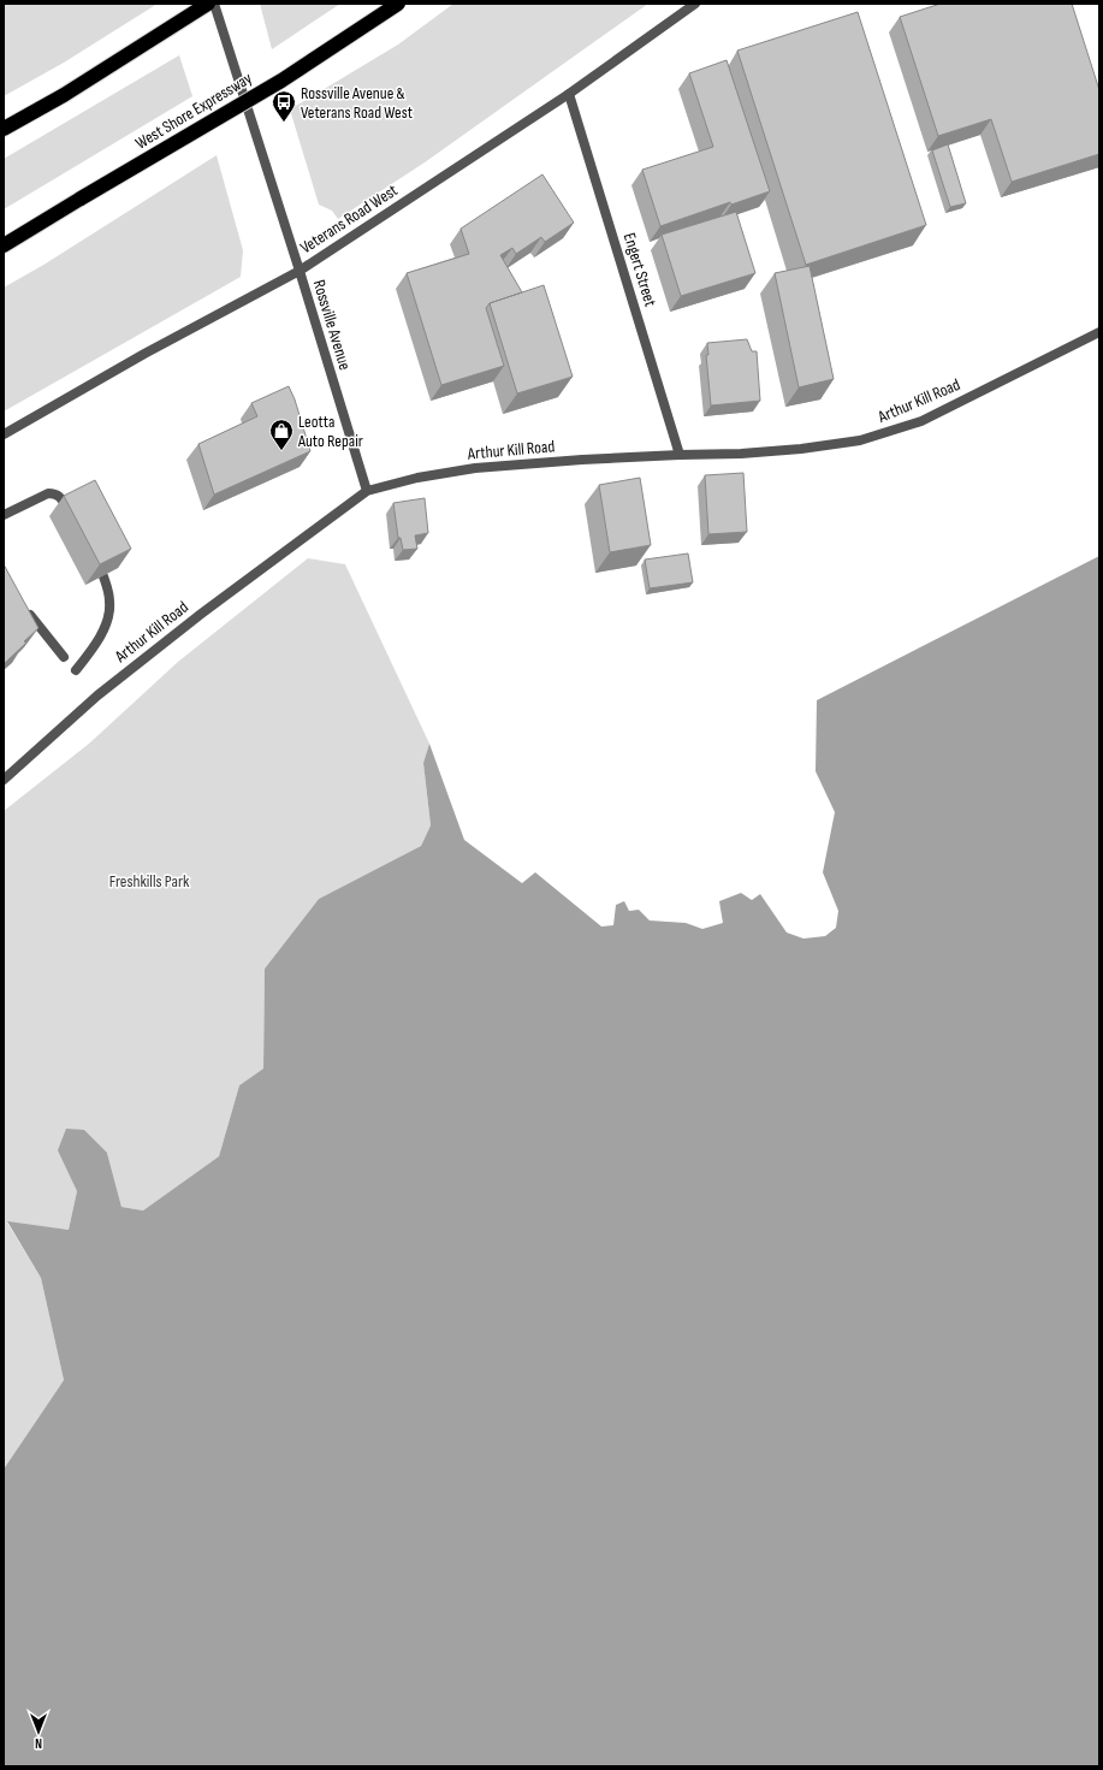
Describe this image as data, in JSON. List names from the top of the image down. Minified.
{"streets":{"highway":["West Shore Expressway"],"street":["Veterans Road West","Engert Street","Rossville Avenue","Arthur Kill Road"]},"crossings":[["Veterans Road West","Engert Street"],["Veterans Road West","Rossville Avenue"],["Engert Street","Arthur Kill Road"],["Rossville Avenue","Arthur Kill Road"]],"parks":["Freshkills Park"],"places":{"bus stop":["Rossville Avenue & Veterans Road West"],"shop":["Leotta Auto Repair"]},"north":"bottom"}
